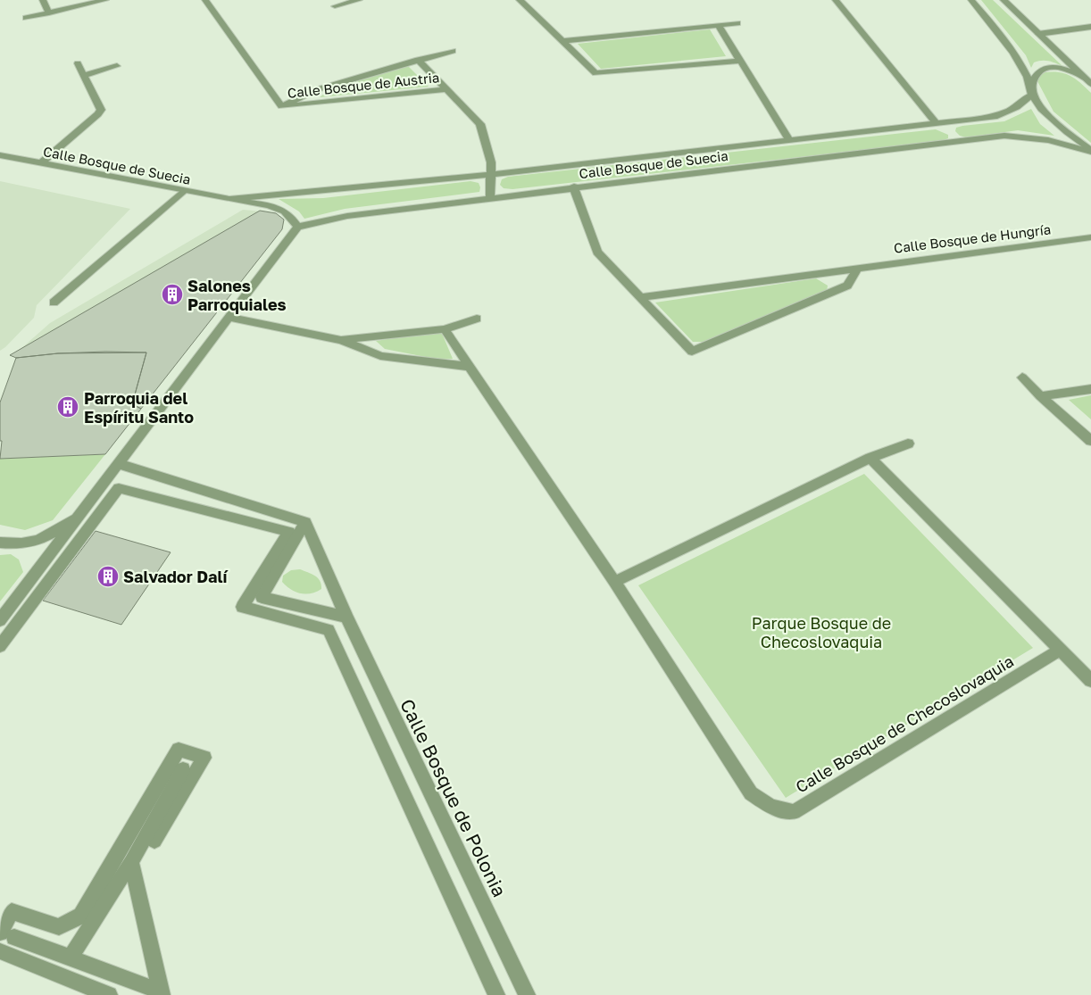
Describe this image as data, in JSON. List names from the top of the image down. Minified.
{"streets":{"street":["Calle Bosque de Austria","Calle Bosque de Suecia","Calle Bosque de Hungría","Calle Bosque de Checoslovaquia","Calle Bosque de Polonia"]},"crossings":[["Calle Bosque de Austria","Calle Bosque de Suecia"]],"parks":["Parque Bosque de Checoslovaquia"],"places":{"building":["Salones Parroquiales","Parroquia del Espíritu Santo","Salvador Dalí"]}}
